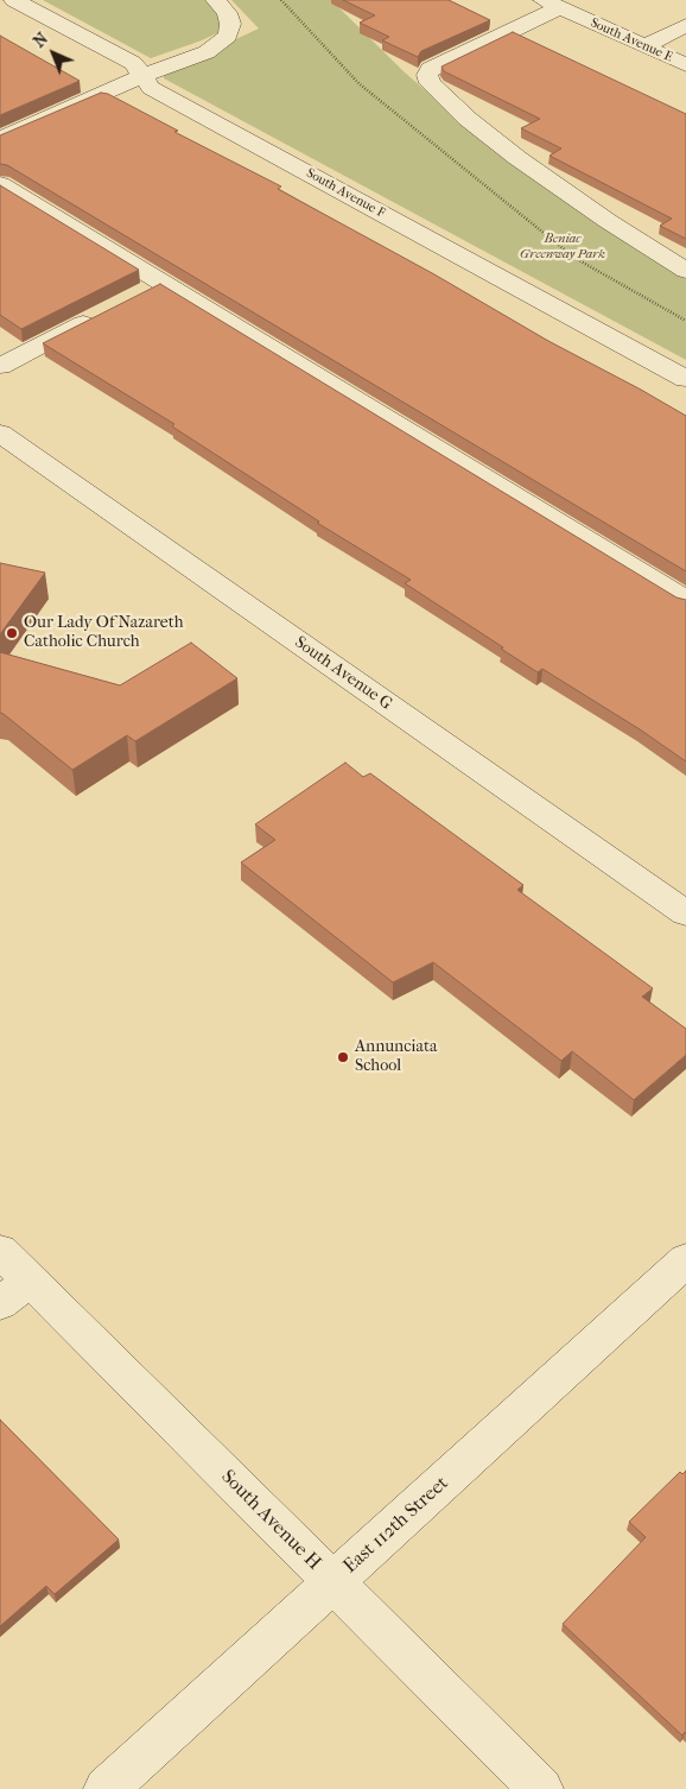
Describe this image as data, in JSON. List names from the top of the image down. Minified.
{"streets":{"street":["South Avenue E","South Avenue F","South Avenue G","South Avenue H","East 112th Street"]},"crossings":[["South Avenue H","East 112th Street"]],"parks":["Beniac Greenway Park"],"places":["Our Lady Of Nazareth Catholic Church","Annunciata School"],"north":"top left"}
